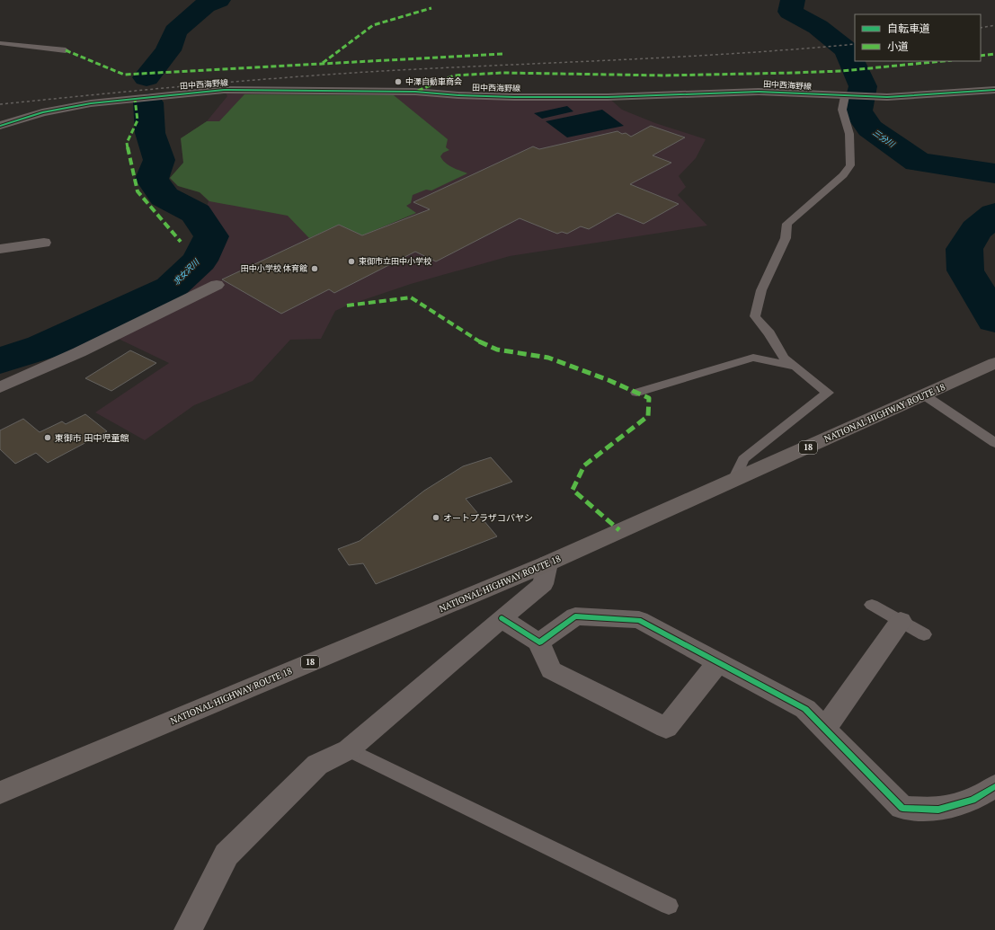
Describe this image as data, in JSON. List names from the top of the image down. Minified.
{"streets":{"highway":["NATIONAL HIGHWAY ROUTE 18","18"],"street":["田中西海野線"]},"water":["三分川","求女沢川"],"places":["中澤自動車商会","東御市立田中小学校","田中小学校 体育館","東御市 田中児童館","オートプラザコバヤシ"],"legend":["自転車道","小道"]}
